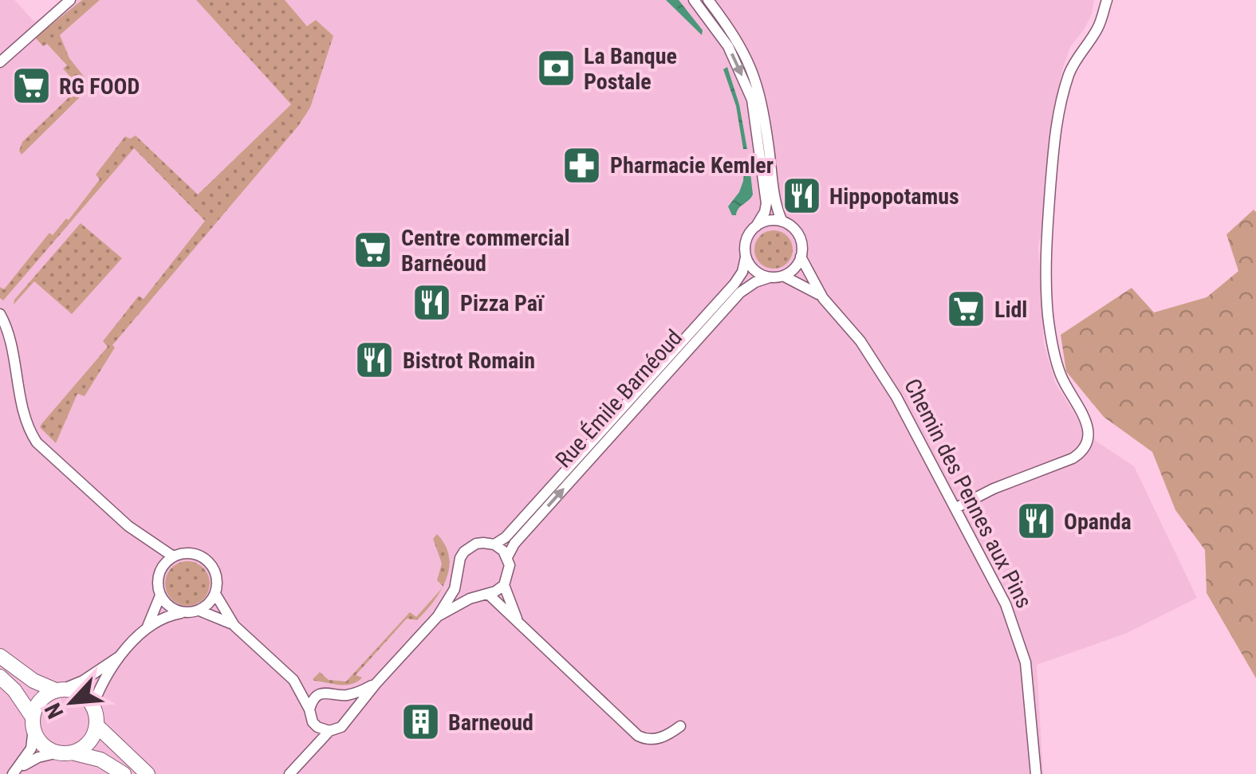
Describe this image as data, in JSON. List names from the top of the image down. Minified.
{"streets":{"street":["Rue Émile Barnéoud","Chemin des Pennes aux Pins"]},"crossings":[["Rue Émile Barnéoud","Chemin des Pennes aux Pins"]],"places":{"bank":["La Banque Postale"],"supermarket":["RG FOOD","Centre commercial Barnéoud","Lidl"],"pharmacy":["Pharmacie Kemler"],"restaurant":["Hippopotamus","Pizza Paï","Bistrot Romain","Opanda"],"building":["Barneoud"]},"north":"bottom left"}
